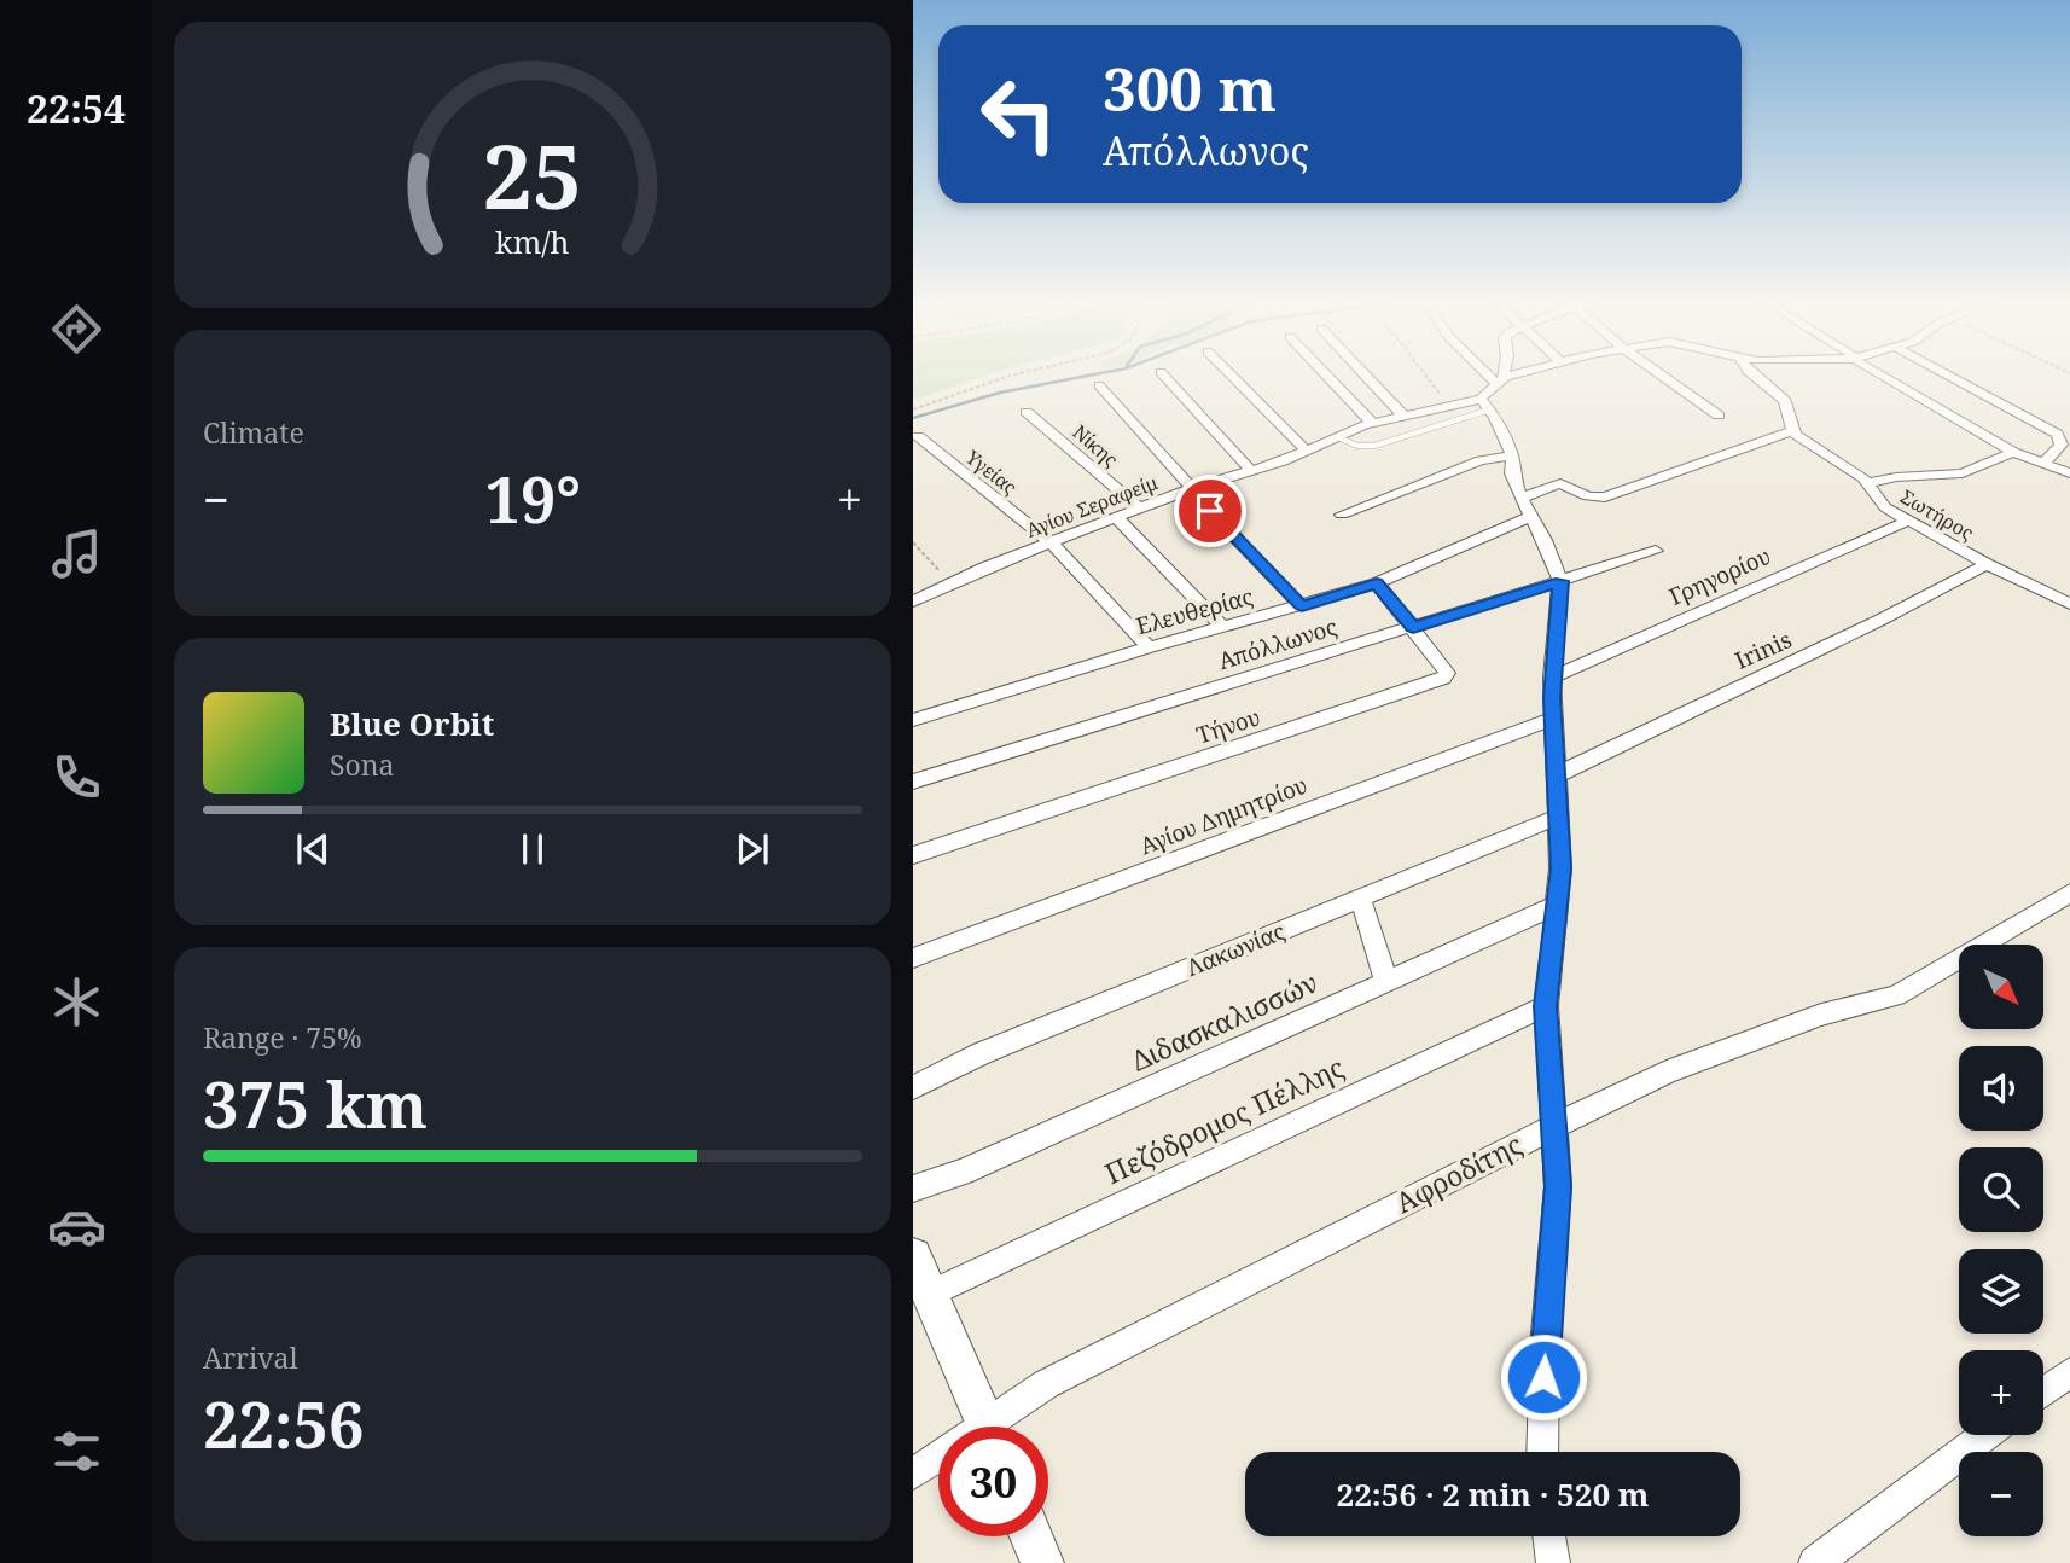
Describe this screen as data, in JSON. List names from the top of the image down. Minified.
{"streets":{"street":["Νίκης","Υγείας","Αγίου Σεραφείμ","Σωτήρος","Γρηγορίου","Ελευθερίας","Απόλλωνος","Irinis","Τήνου","Αγίου Δημητρίου","Λακωνίας","Διδασκαλισσών","Πεζόδρομος Πέλλης","Αφροδίτης"]},"crossings":[["Νίκης","Αγίου Σεραφείμ"],["Υγείας","Αγίου Σεραφείμ"],["Υγείας","Ελευθερίας"],["Σωτήρος","Γρηγορίου"],["Σωτήρος","Ελευθερίας"],["Σωτήρος","Irinis"],["Ελευθερίας","Τήνου"],["Απόλλωνος","Τήνου"]],"north":"bottom right","page":{"tabs":"22:54","turn":["300 m","Απόλλωνος"],"tile":["Climate",["Range · 75%","375 km"],["Arrival","22:56"]],"heat":["−","19°","+"],"song":["Blue Orbit","Sona"],"map_buttons":["+","−"],"limit":"30","trip":"22:56 · 2 min · 520 m","gauge":["25","km/h"]}}
